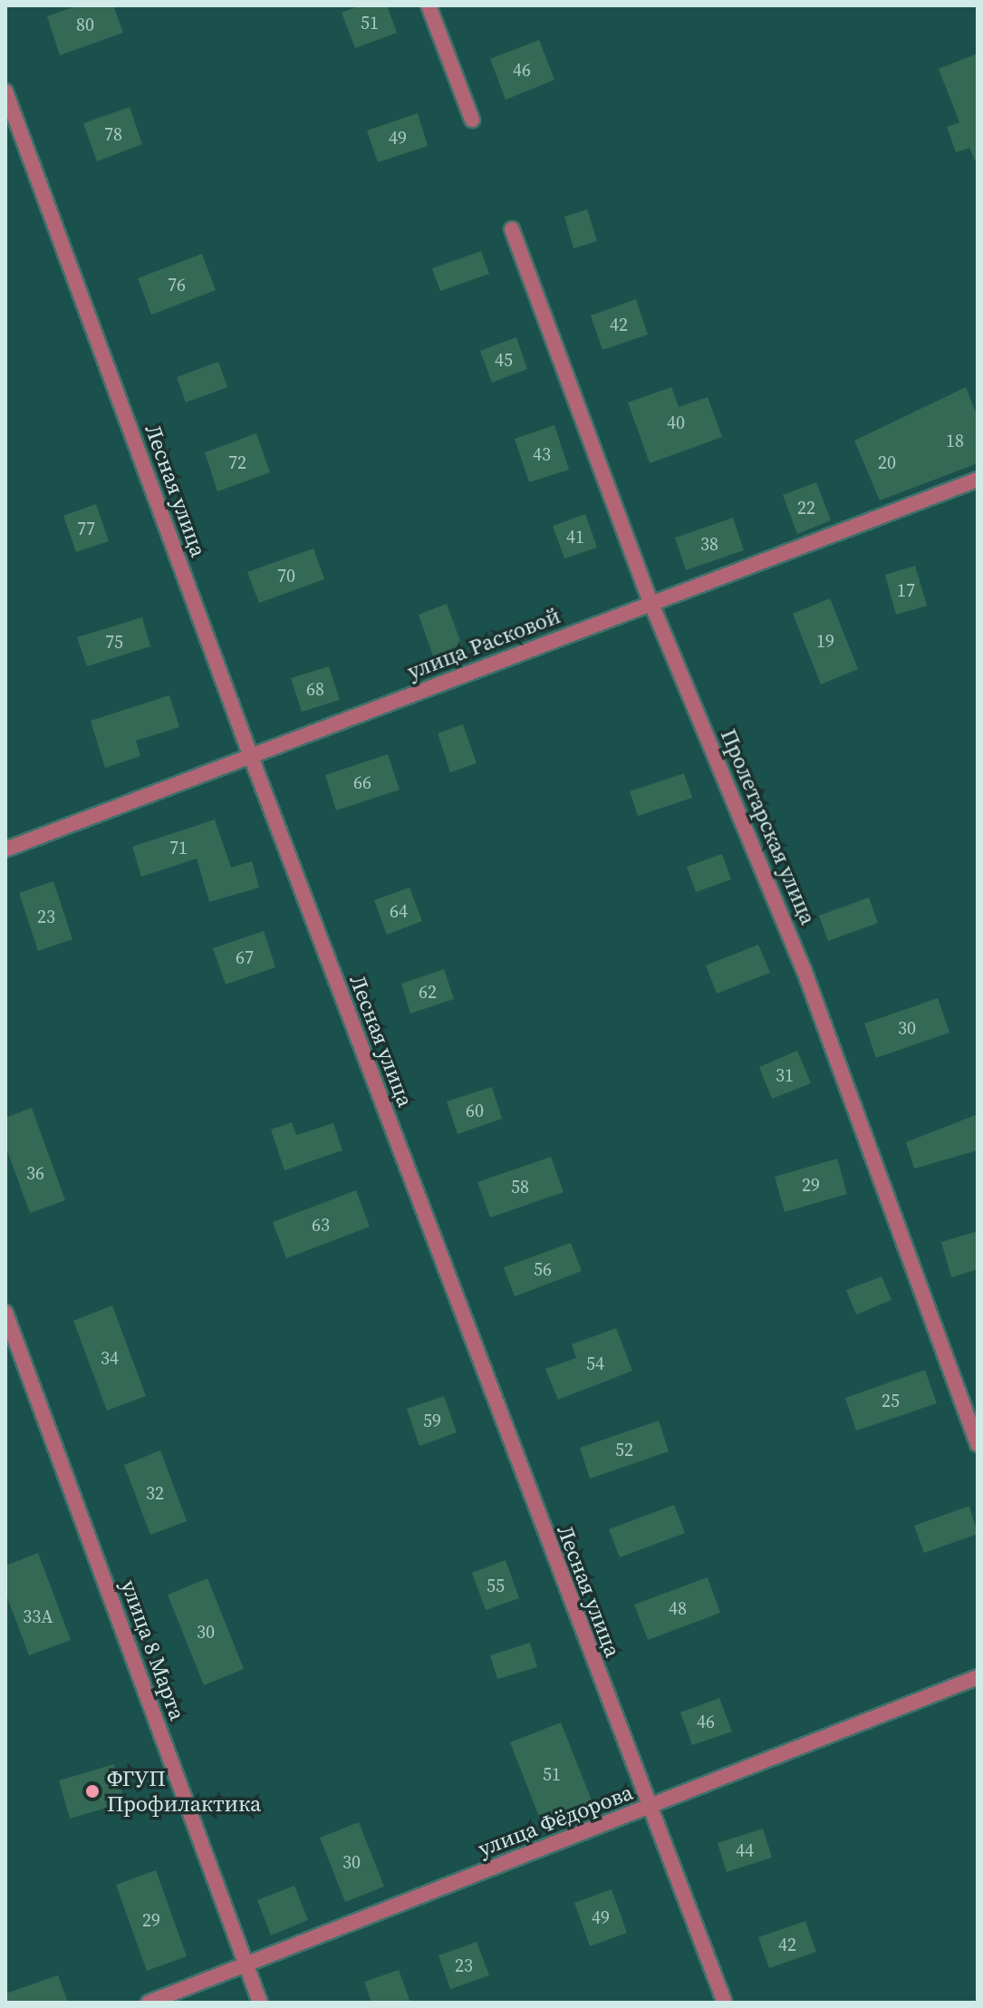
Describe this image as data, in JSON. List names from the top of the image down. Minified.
{"streets":{"street":["Лесная улица","улица Расковой","Пролетарская улица","улица 8 Марта","улица Фёдорова"]},"crossings":[["Лесная улица","улица Расковой"],["Лесная улица","улица Фёдорова"],["улица Расковой","Пролетарская улица"],["улица 8 Марта","улица Фёдорова"]],"places":["ФГУП Профилактика"],"house_numbers":["51","80","46","78","49","76","42","45","40","18","43","72","20","22","77","41","38","70","17","19","75","68","66","71","64","23","67","62","30","31","60","36","29","58","63","56","34","54","25","59","52","32","55","48","33А","30","46","51","44","30","49","29","42","23"]}
